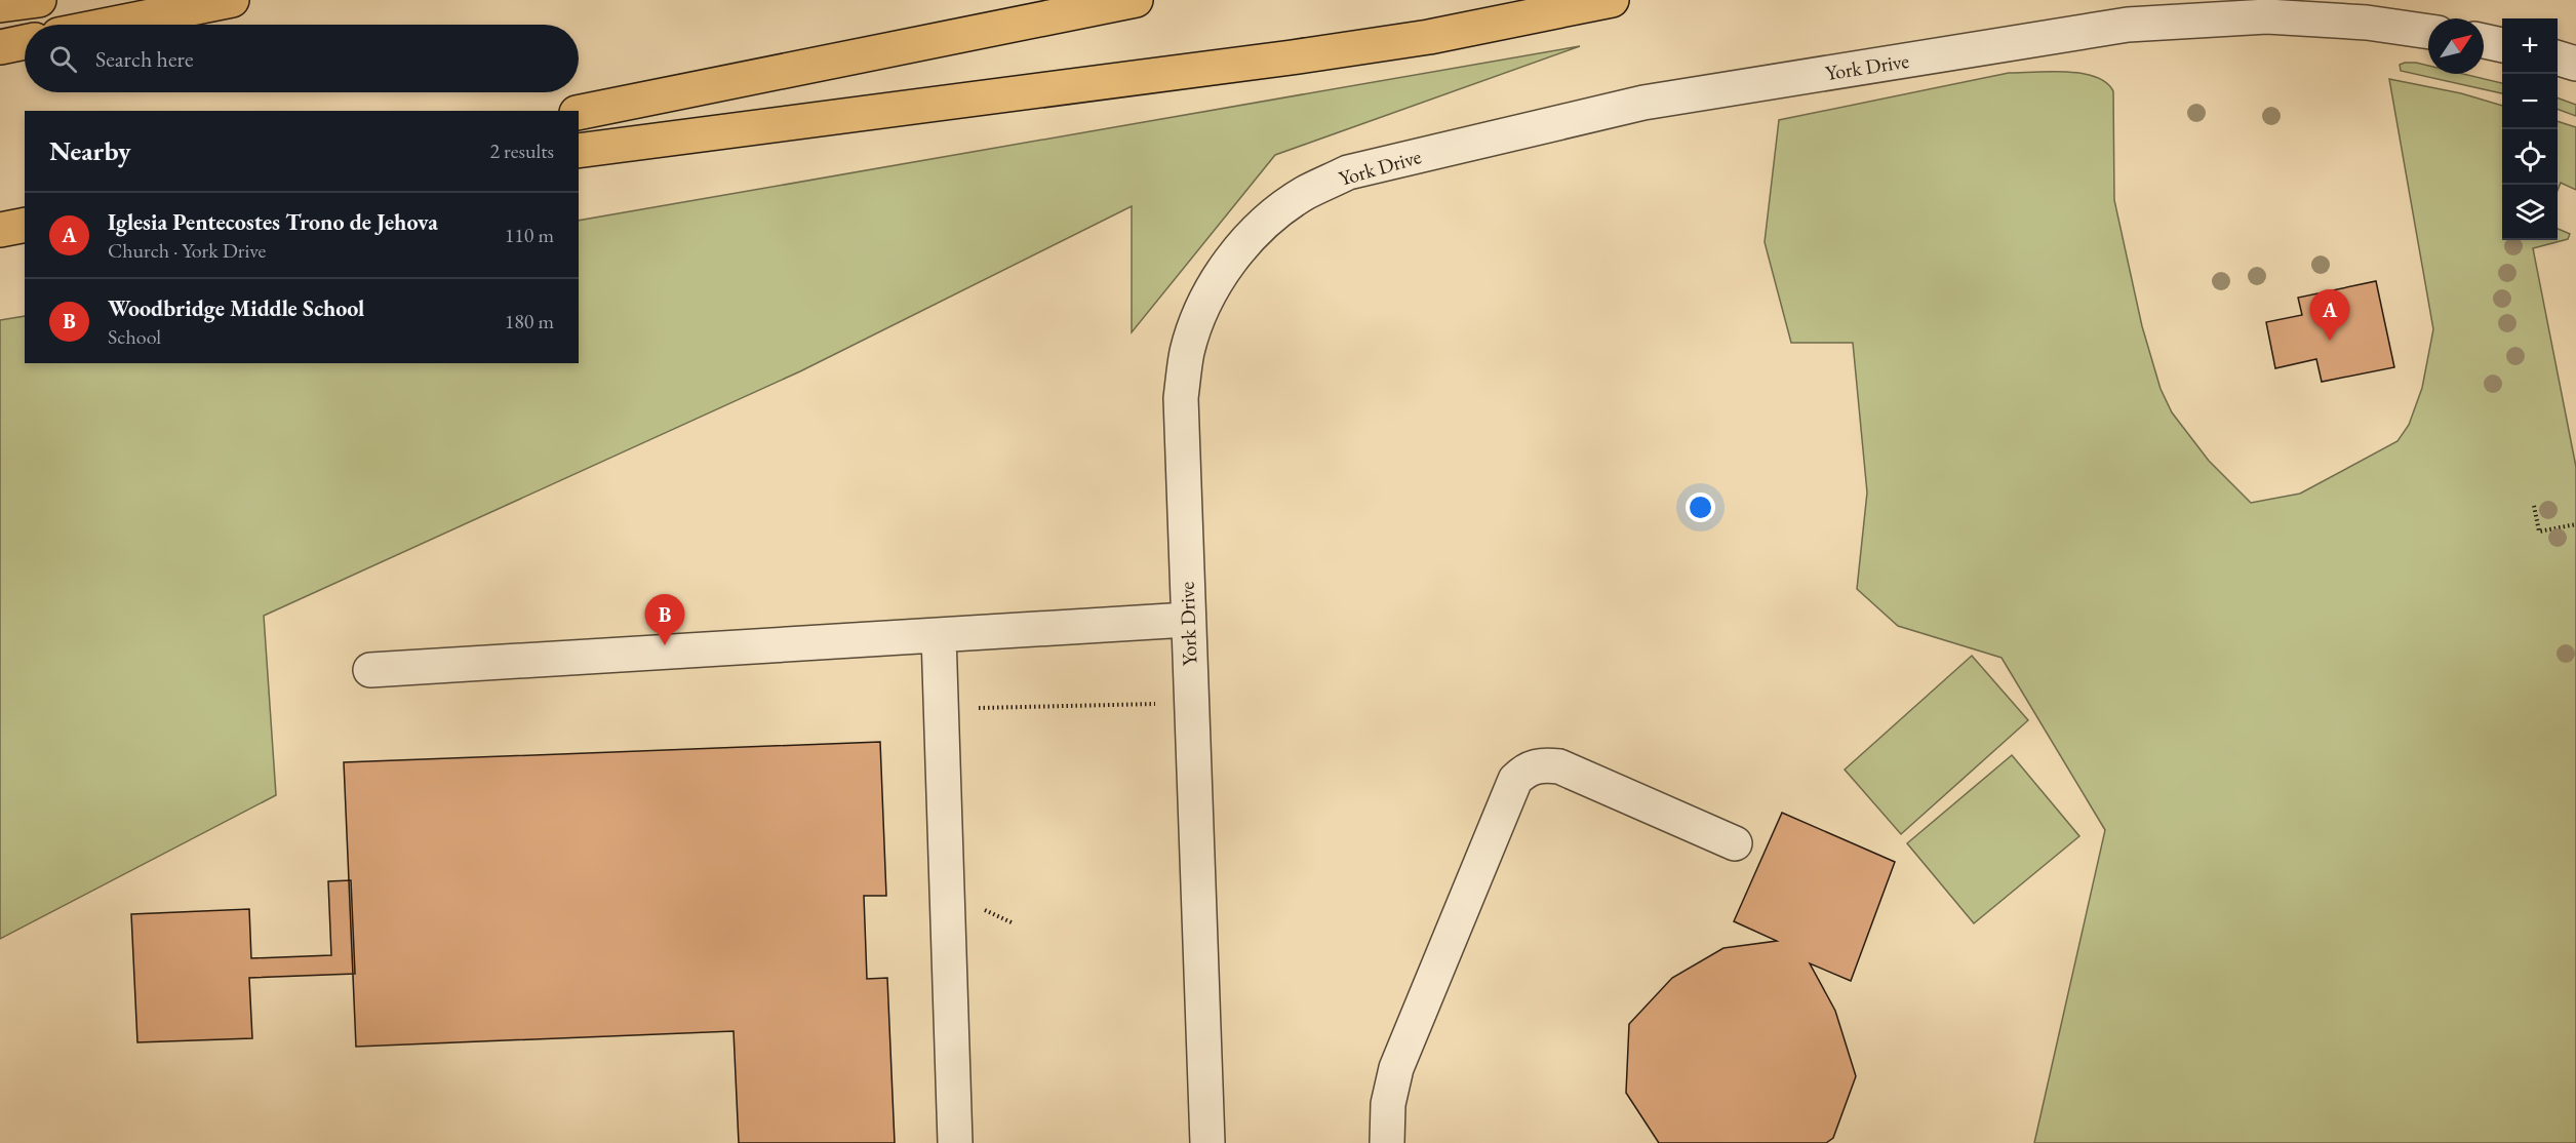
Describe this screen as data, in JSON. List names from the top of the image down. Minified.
{"streets":{"street":["York Drive"]},"north":"top right","page":{"map_buttons":["+","−"],"search":"Search here","heading":["Nearby","2 results"],"list":[{"mark":"A","name":"Iglesia Pentecostes Trono de Jehova","note":"Church · York Drive","value":"110 m"},{"mark":"B","name":"Woodbridge Middle School","note":"School","value":"180 m"}],"pins":["A","B"]}}
